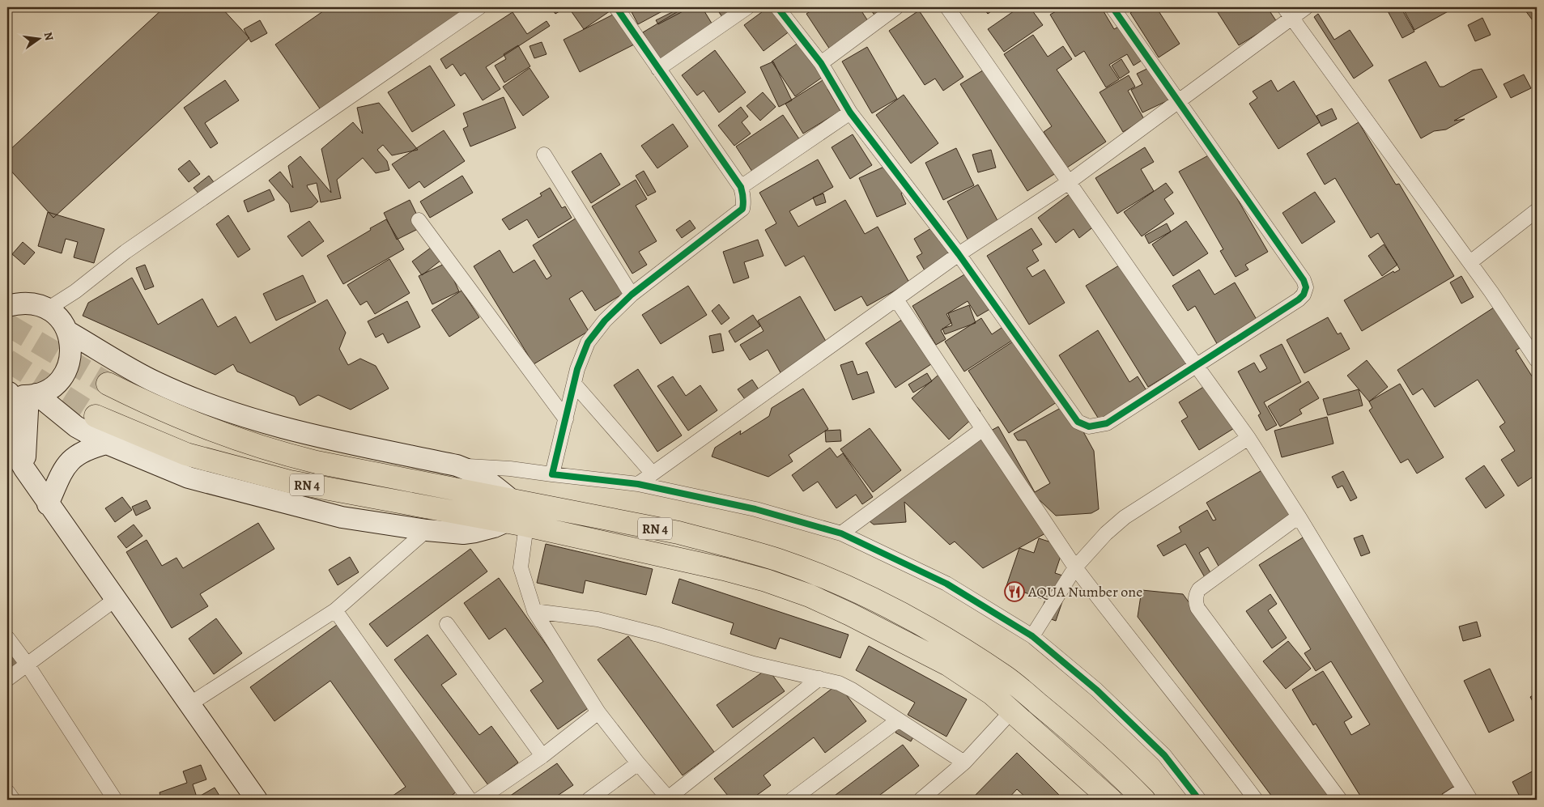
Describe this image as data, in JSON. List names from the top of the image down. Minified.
{"streets":{"highway":["RN 4"]},"places":{"restaurant":["AQUA Number one"]},"north":"right"}
